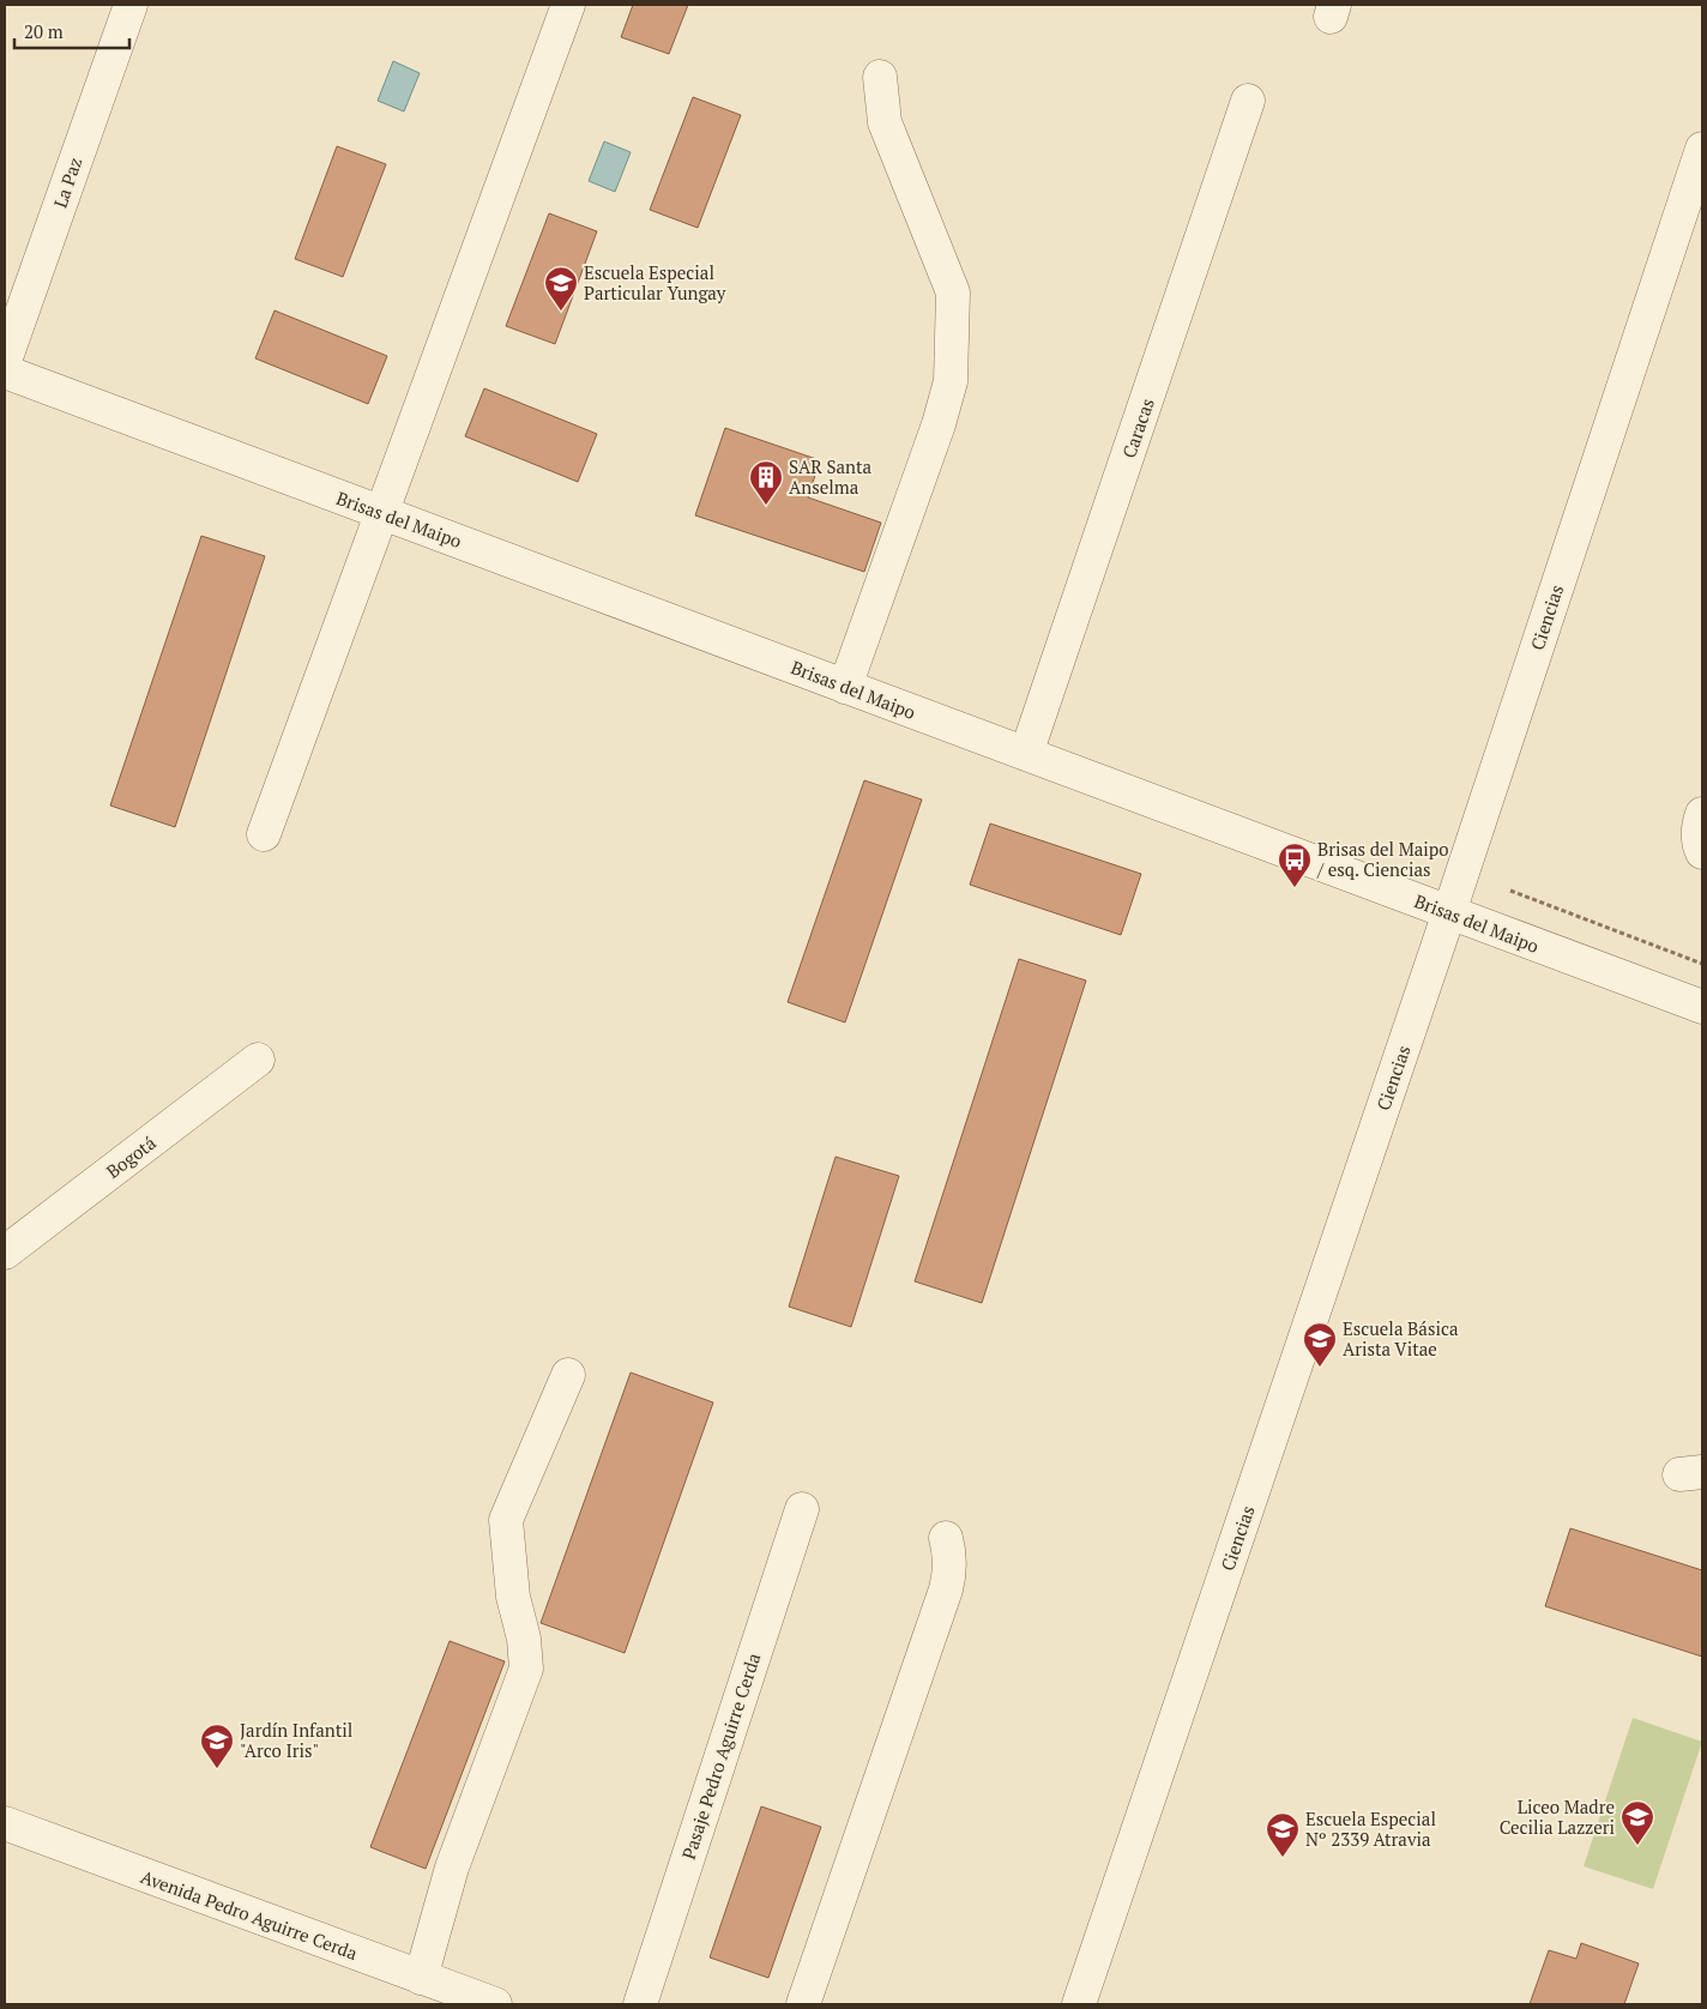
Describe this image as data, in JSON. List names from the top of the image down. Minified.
{"streets":{"street":["La Paz","Caracas","Brisas del Maipo","Ciencias","Bogotá","Pasaje Pedro Aguirre Cerda","Avenida Pedro Aguirre Cerda"]},"crossings":[["Caracas","Brisas del Maipo"],["Brisas del Maipo","Ciencias"]],"places":{"school or university":["Escuela Especial Particular Yungay","Escuela Básica Arista Vitae","Jardín Infantil \"Arco Iris\"","Liceo Madre Cecilia Lazzeri","Escuela Especial Nº 2339 Atravia"],"building":["SAR Santa Anselma"],"bus stop":["Brisas del Maipo / esq. Ciencias"]},"scale_bar":"20 m"}
